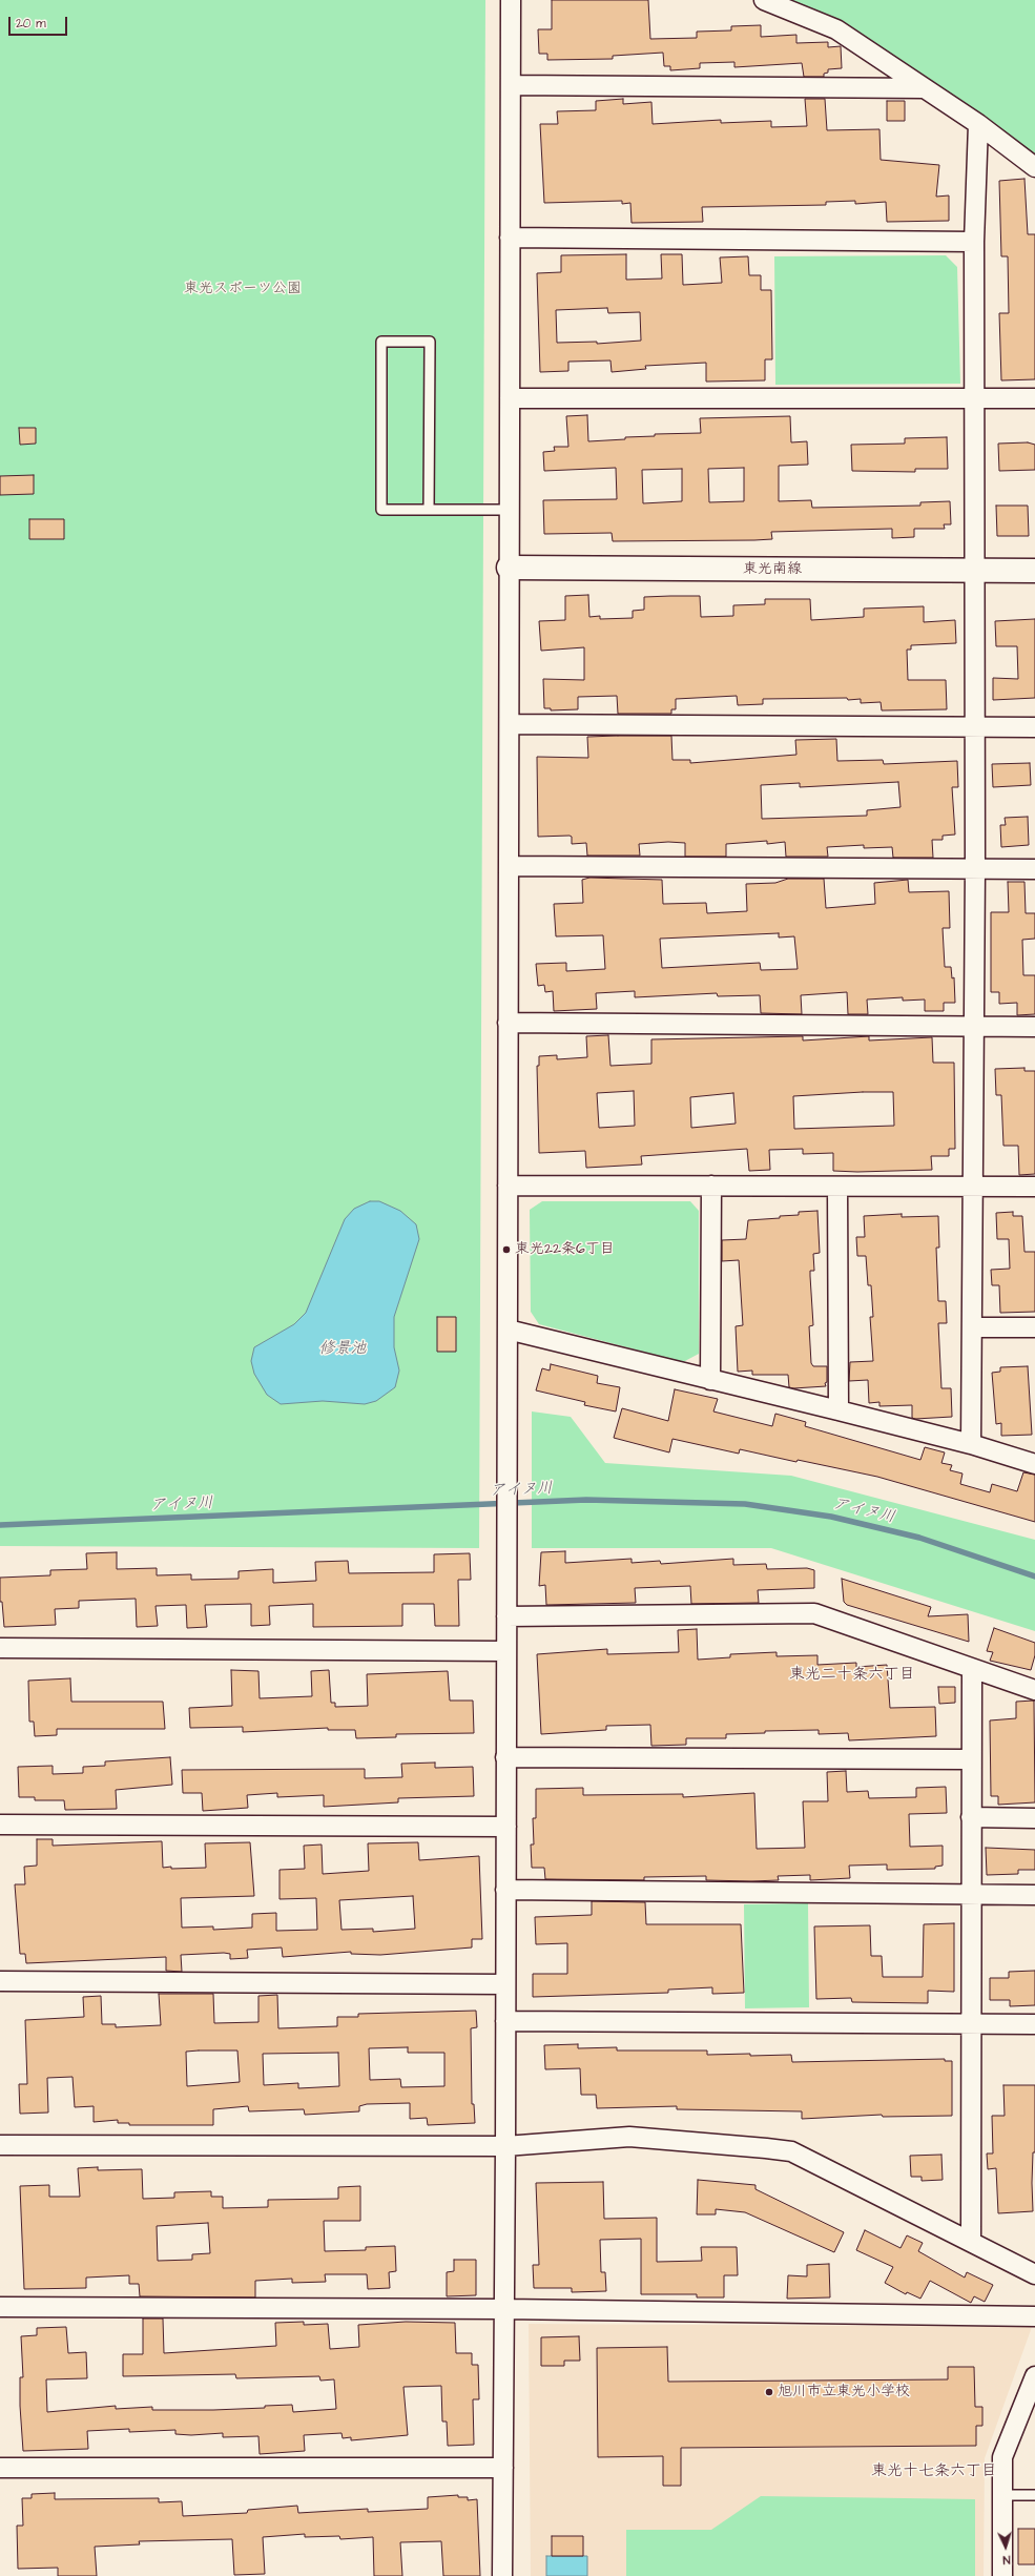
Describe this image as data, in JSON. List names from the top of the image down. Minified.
{"streets":{"street":["東光南線"]},"districts":["東光二十条六丁目","東光十七条六丁目"],"water":["修景池","アイヌ川"],"parks":["東光スポーツ公園"],"places":["東光22条6丁目","旭川市立東光小学校"],"scale_bar":"20 m","north":"bottom"}
